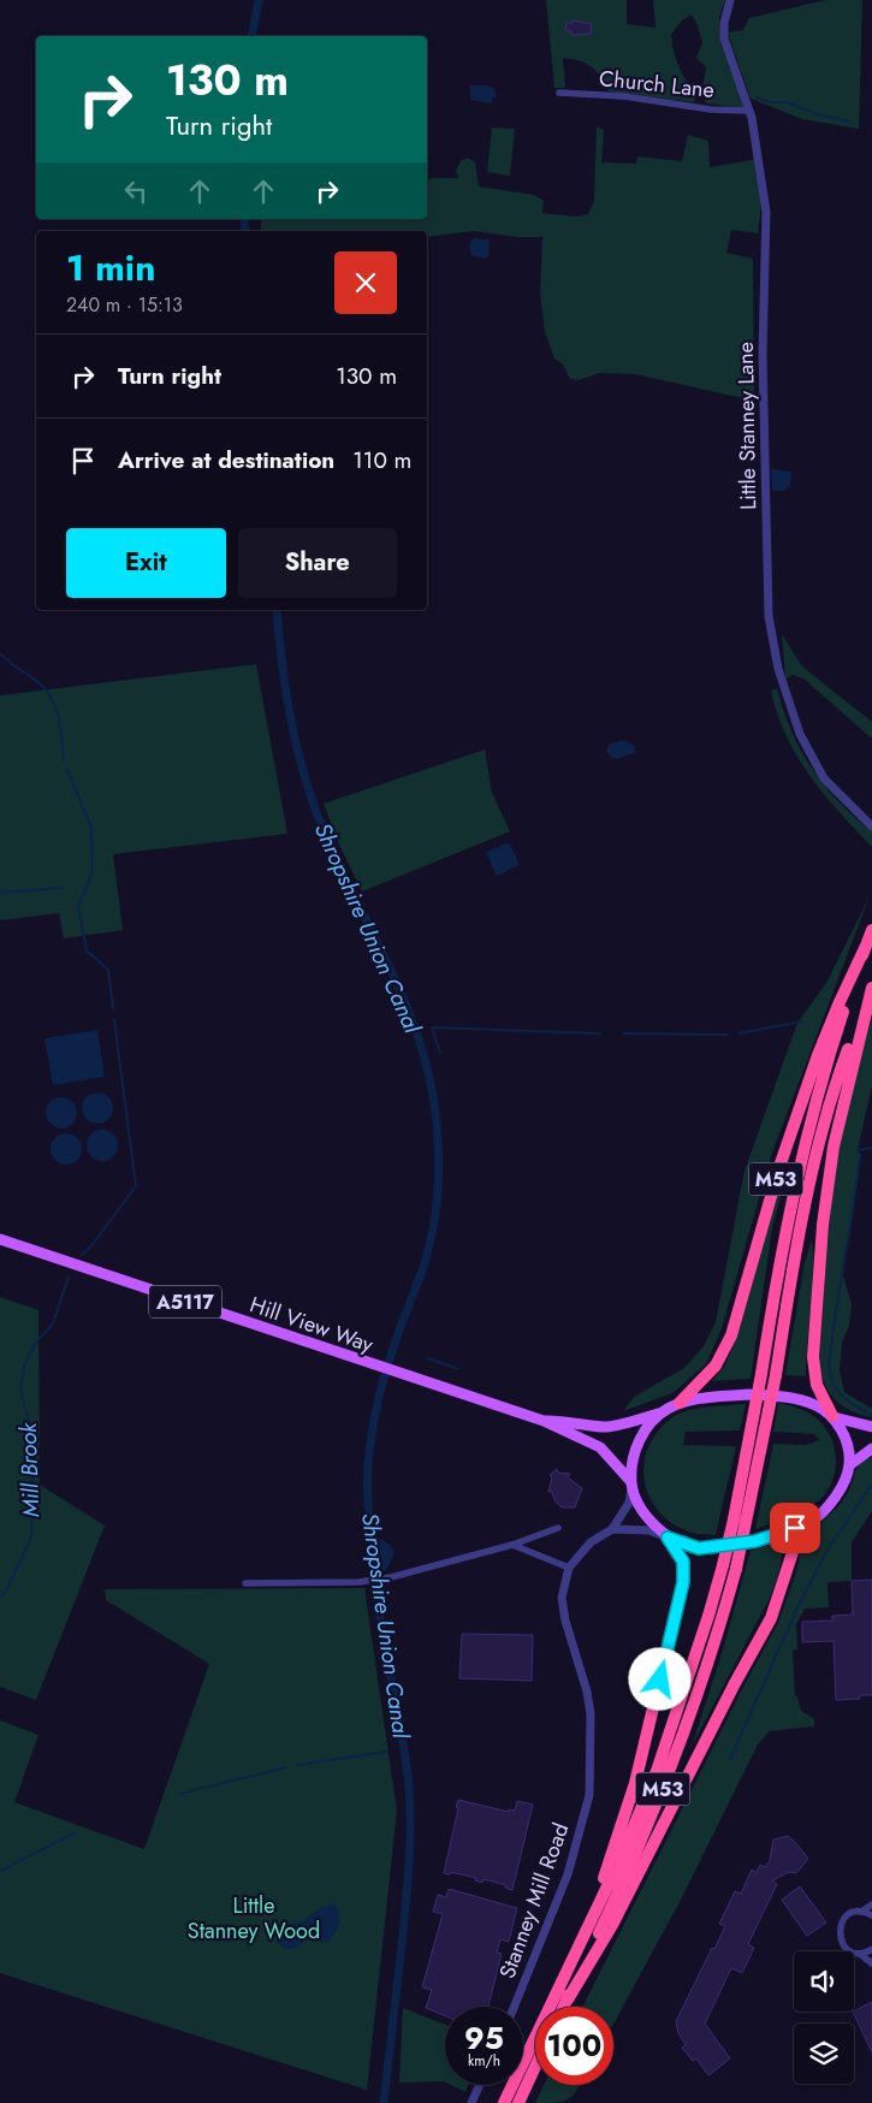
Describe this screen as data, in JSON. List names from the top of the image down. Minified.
{"streets":{"highway":["M53"],"main road":["A5117","Hill View Way"],"street":["Church Lane","Little Stanney Lane","Stanney Mill Road"]},"crossings":[["Church Lane","Little Stanney Lane"],["M53","Hill View Way"],["M53","Stanney Mill Road"],["Hill View Way","Stanney Mill Road"]],"water":["Shropshire Union Canal","Mill Brook"],"parks":["Little Stanney Wood"],"page":{"turn":["130 m","Turn right"],"heading":["1 min","240 m · 15:13"],"list":[{"name":"Turn right","value":"130 m"},{"name":"Arrive at destination","value":"110 m"}],"buttons":["Exit","Share"],"speed":"95 km/h","limit":"100"}}
